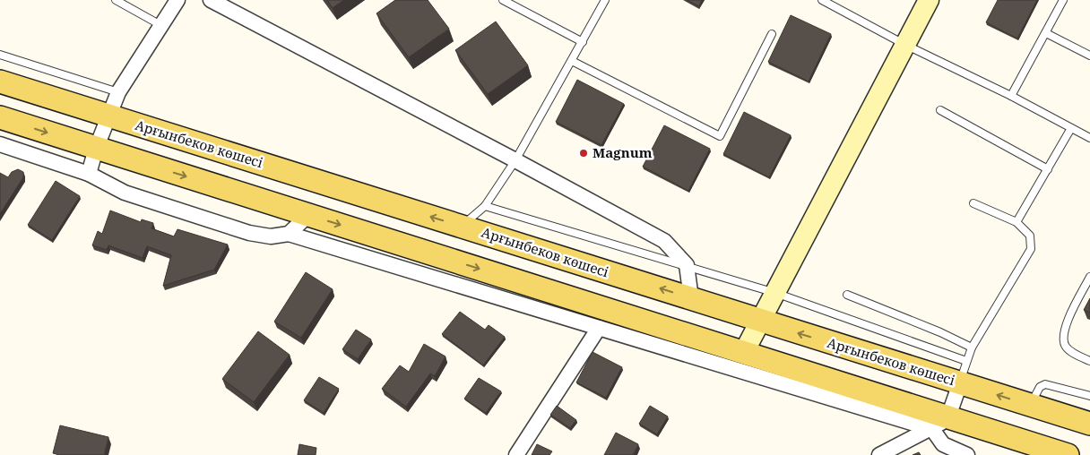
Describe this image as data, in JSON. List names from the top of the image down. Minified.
{"streets":{"main road":["Арғынбеков көшесі"]},"places":["Magnum"]}
